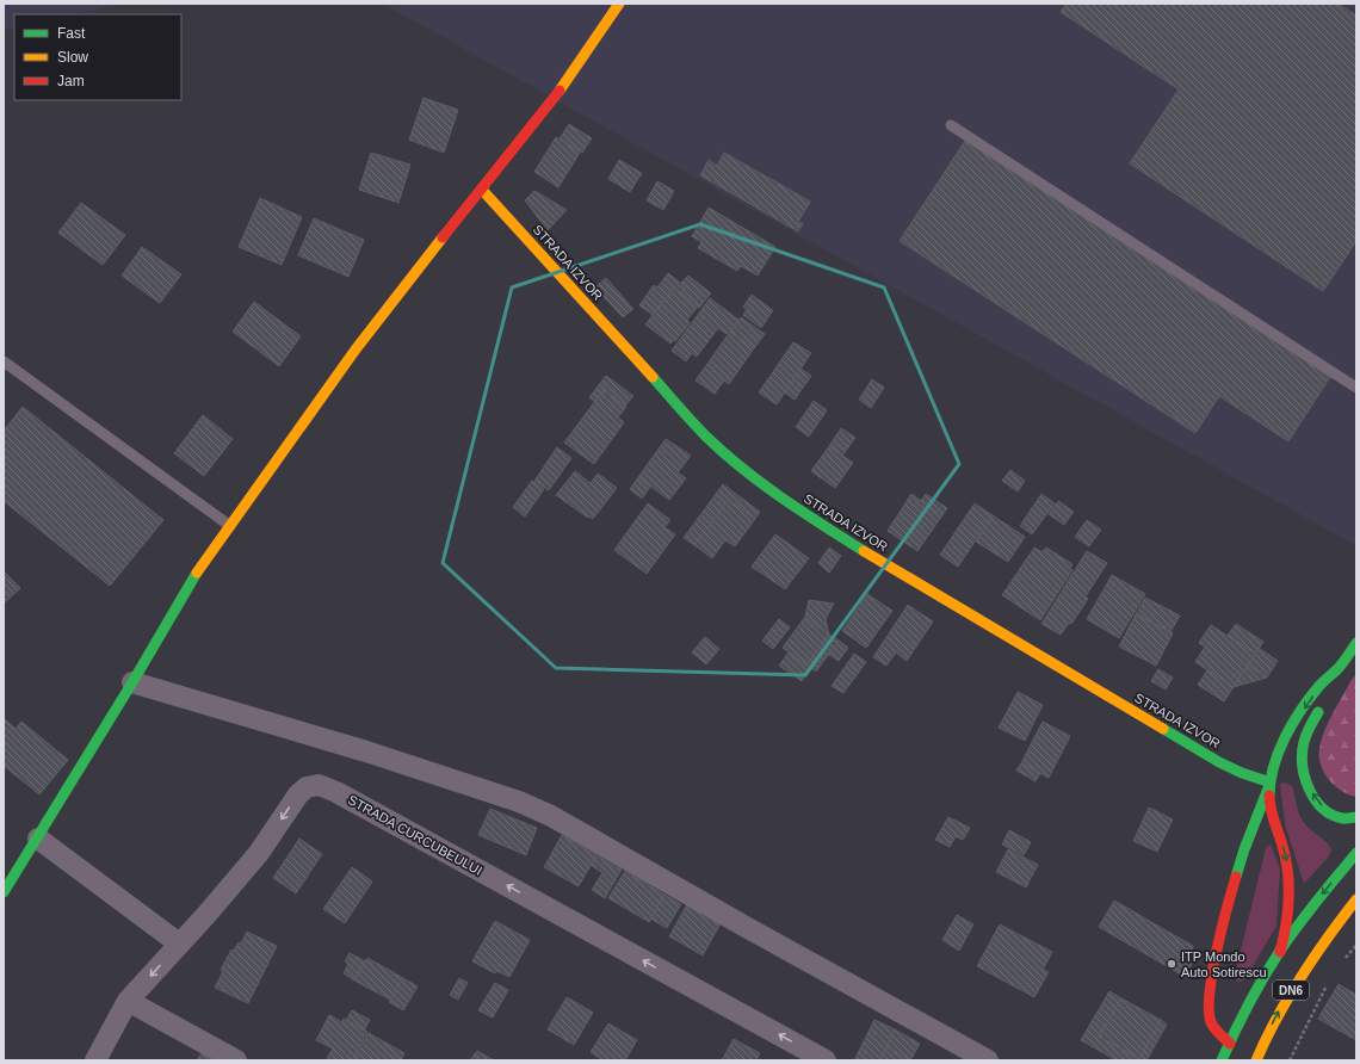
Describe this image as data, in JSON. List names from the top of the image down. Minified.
{"streets":{"main road":["STRADA IZVOR","DN6"],"street":["STRADA CURCUBEULUI"]},"places":["ITP Mondo Auto Sotirescu"],"legend":["Fast","Slow","Jam"]}
